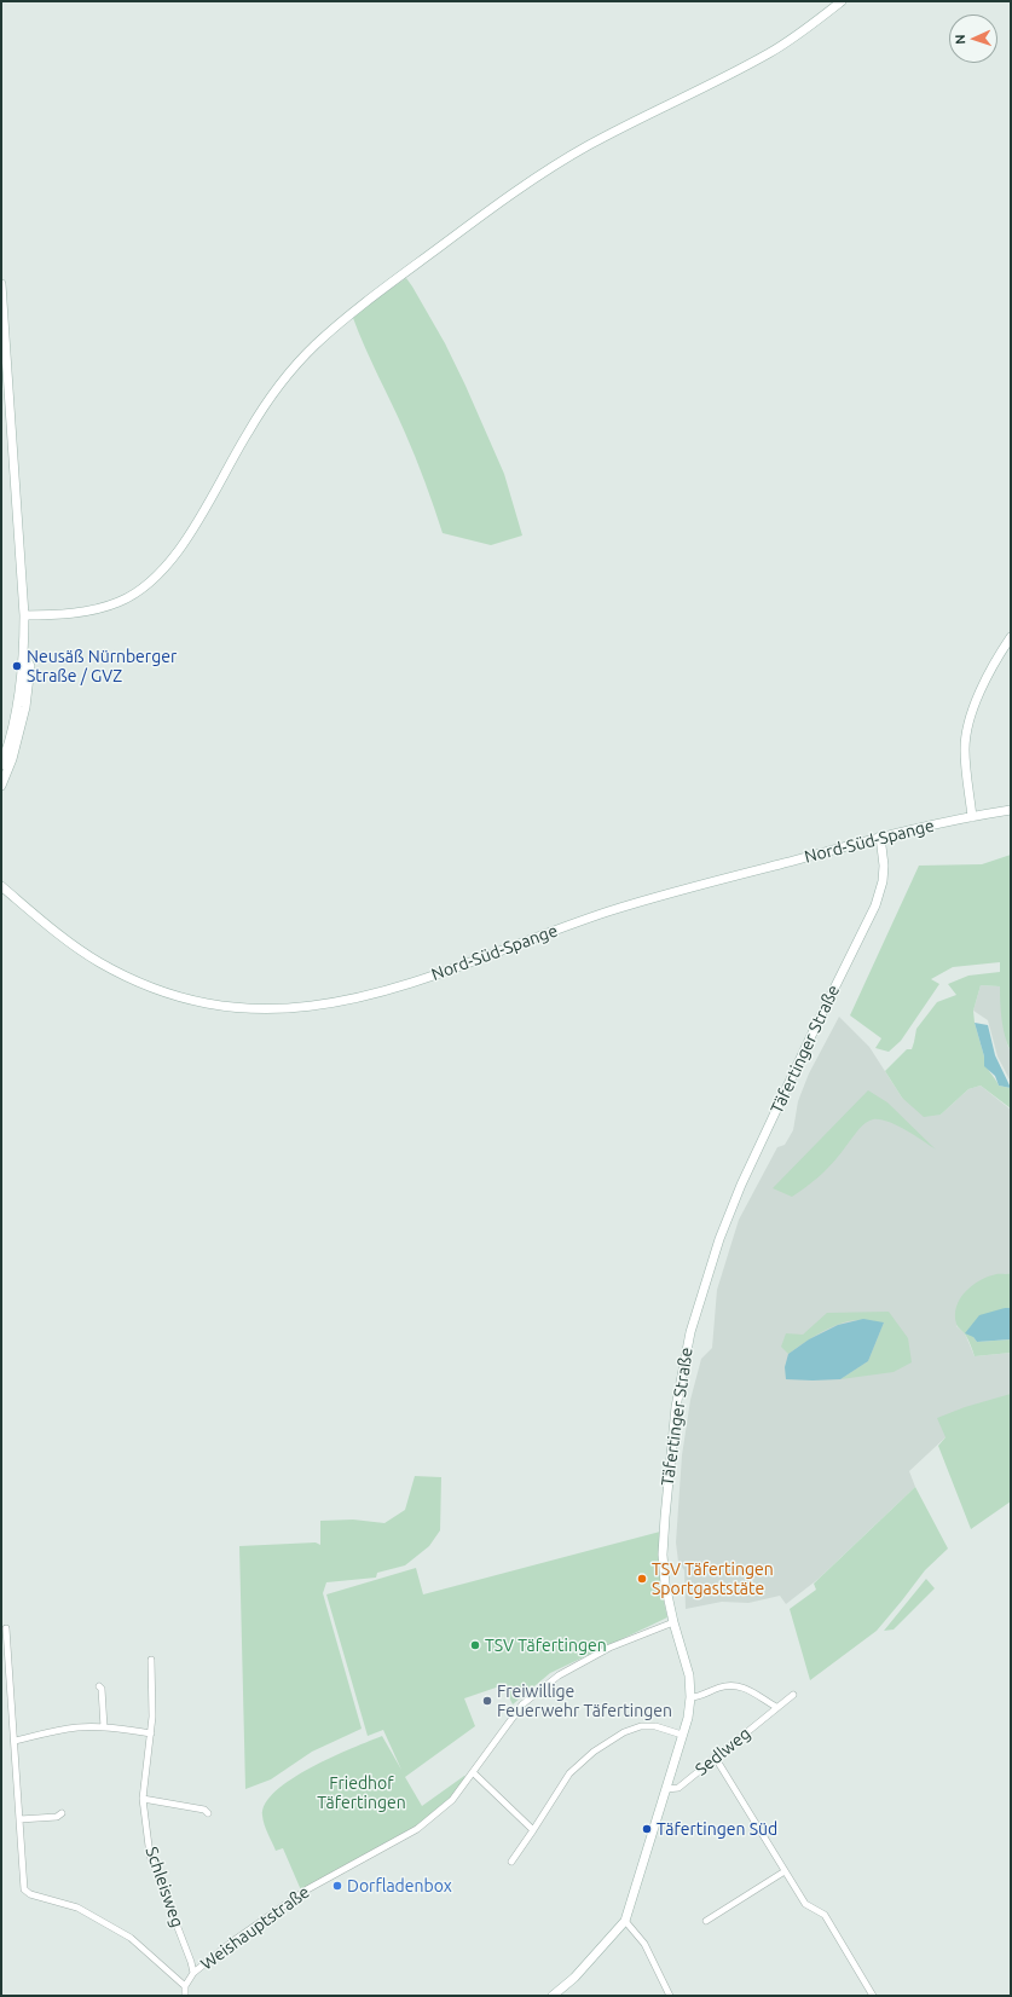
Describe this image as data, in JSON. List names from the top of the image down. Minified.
{"streets":{"street":["Nord-Süd-Spange","Täfertinger Straße","Sedlweg","Schleisweg","Weishauptstraße"]},"crossings":[["Nord-Süd-Spange","Täfertinger Straße"],["Täfertinger Straße","Sedlweg"],["Täfertinger Straße","Weishauptstraße"],["Schleisweg","Weishauptstraße"]],"parks":["Friedhof Täfertingen"],"places":["Neusäß Nürnberger Straße / GVZ","TSV Täfertingen Sportgaststäte","TSV Täfertingen","Freiwillige Feuerwehr Täfertingen","Täfertingen Süd","Dorfladenbox"],"north":"left"}
